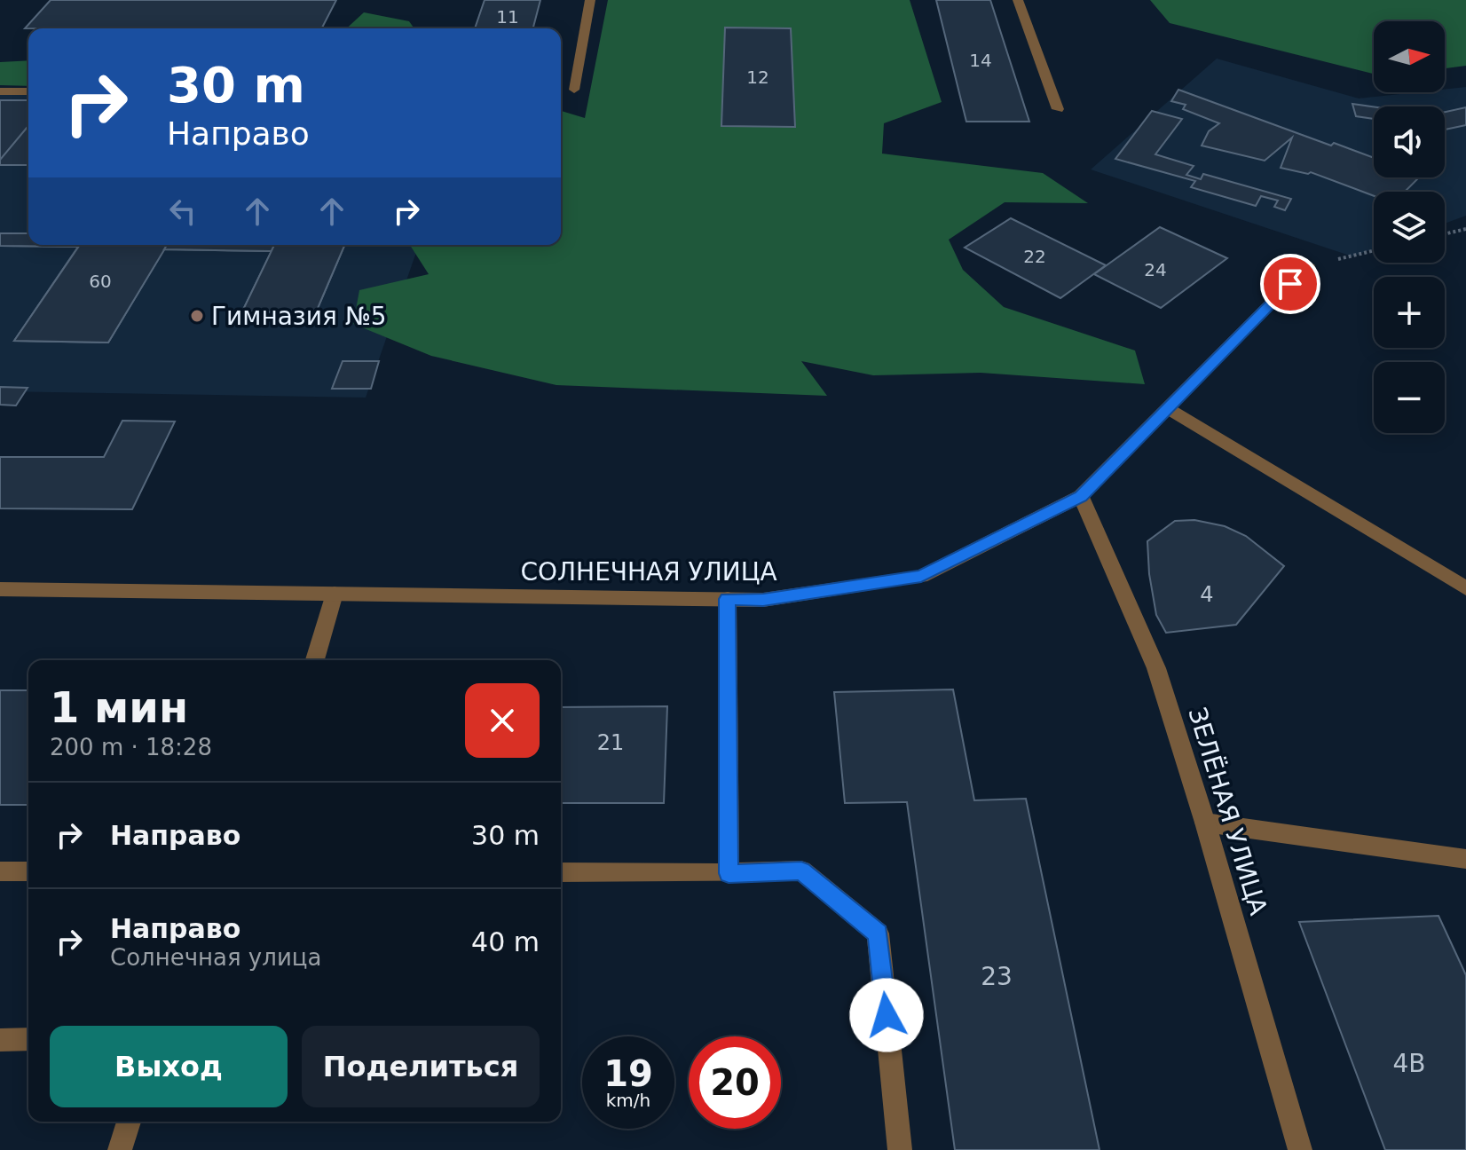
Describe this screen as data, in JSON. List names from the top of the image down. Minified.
{"streets":{"street":["СОЛНЕЧНАЯ УЛИЦА","ЗЕЛЁНАЯ УЛИЦА"]},"crossings":[["СОЛНЕЧНАЯ УЛИЦА","ЗЕЛЁНАЯ УЛИЦА"]],"places":["Гимназия №5"],"house_numbers":["11","14","12","22","24","60","4","21","23","4В"],"north":"right","page":{"map_buttons":["+","−"],"turn":["30 m","Направо"],"heading":["1 мин","200 m · 18:28"],"list":[{"name":"Направо","value":"30 m"},{"name":"Направо","note":"Солнечная улица","value":"40 m"}],"buttons":["Выход","Поделиться"],"speed":"19 km/h","limit":"20"}}
